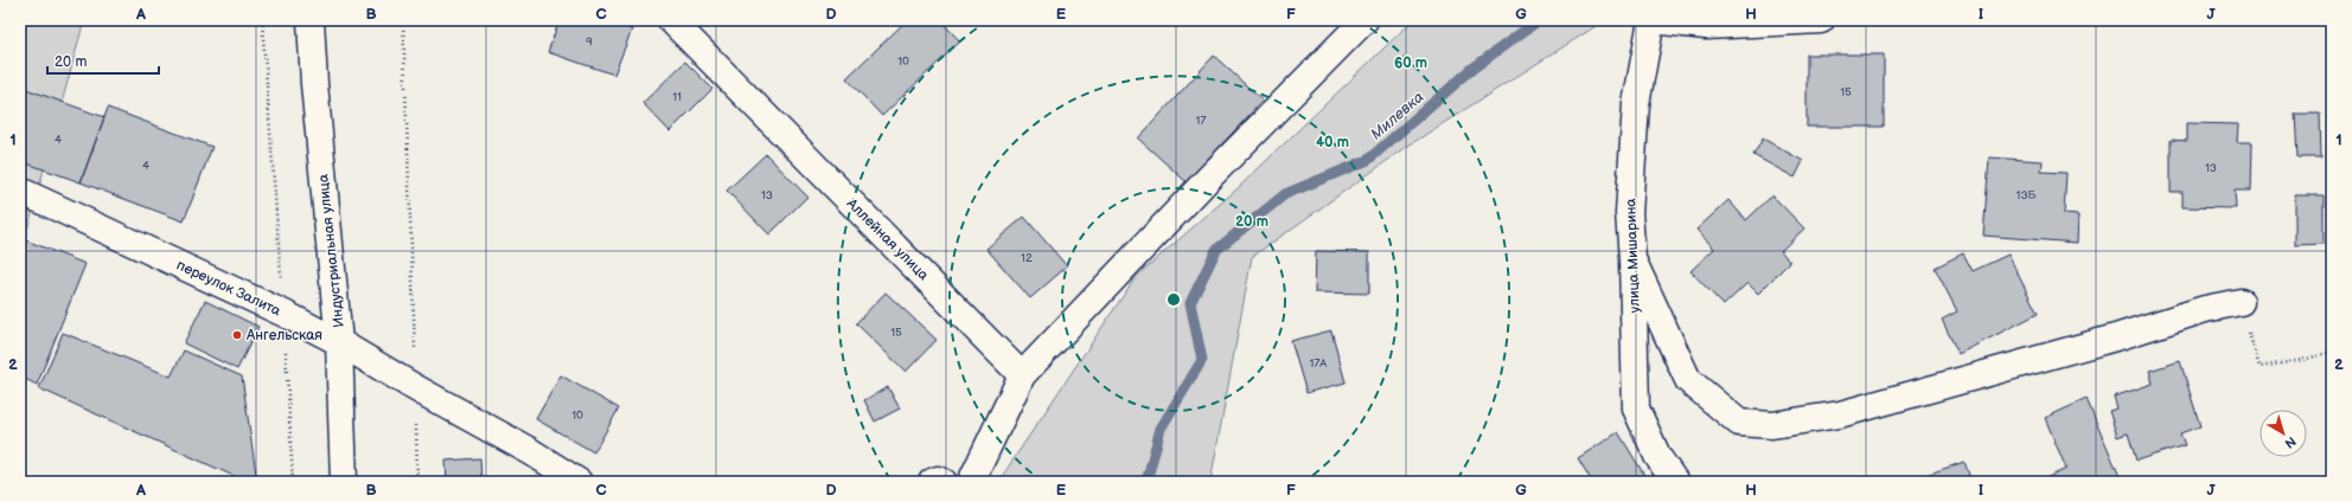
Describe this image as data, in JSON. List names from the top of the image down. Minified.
{"streets":{"street":["Аллейная улица","Индустриальная улица","улица Мишарина","переулок Залита"]},"crossings":[["Индустриальная улица","переулок Залита"]],"water":["Милевка"],"places":["Ангельская"],"house_numbers":["9","10","15","11","17","4","4","13","13","13Б","12","15","17А","10"],"scale_bar":"20 m","north":"bottom right","grid":{"columns":["A","B","C","D","E","F","G","H","I","J"],"rows":["1","2"]},"rings":["60 m","40 m","20 m"]}
